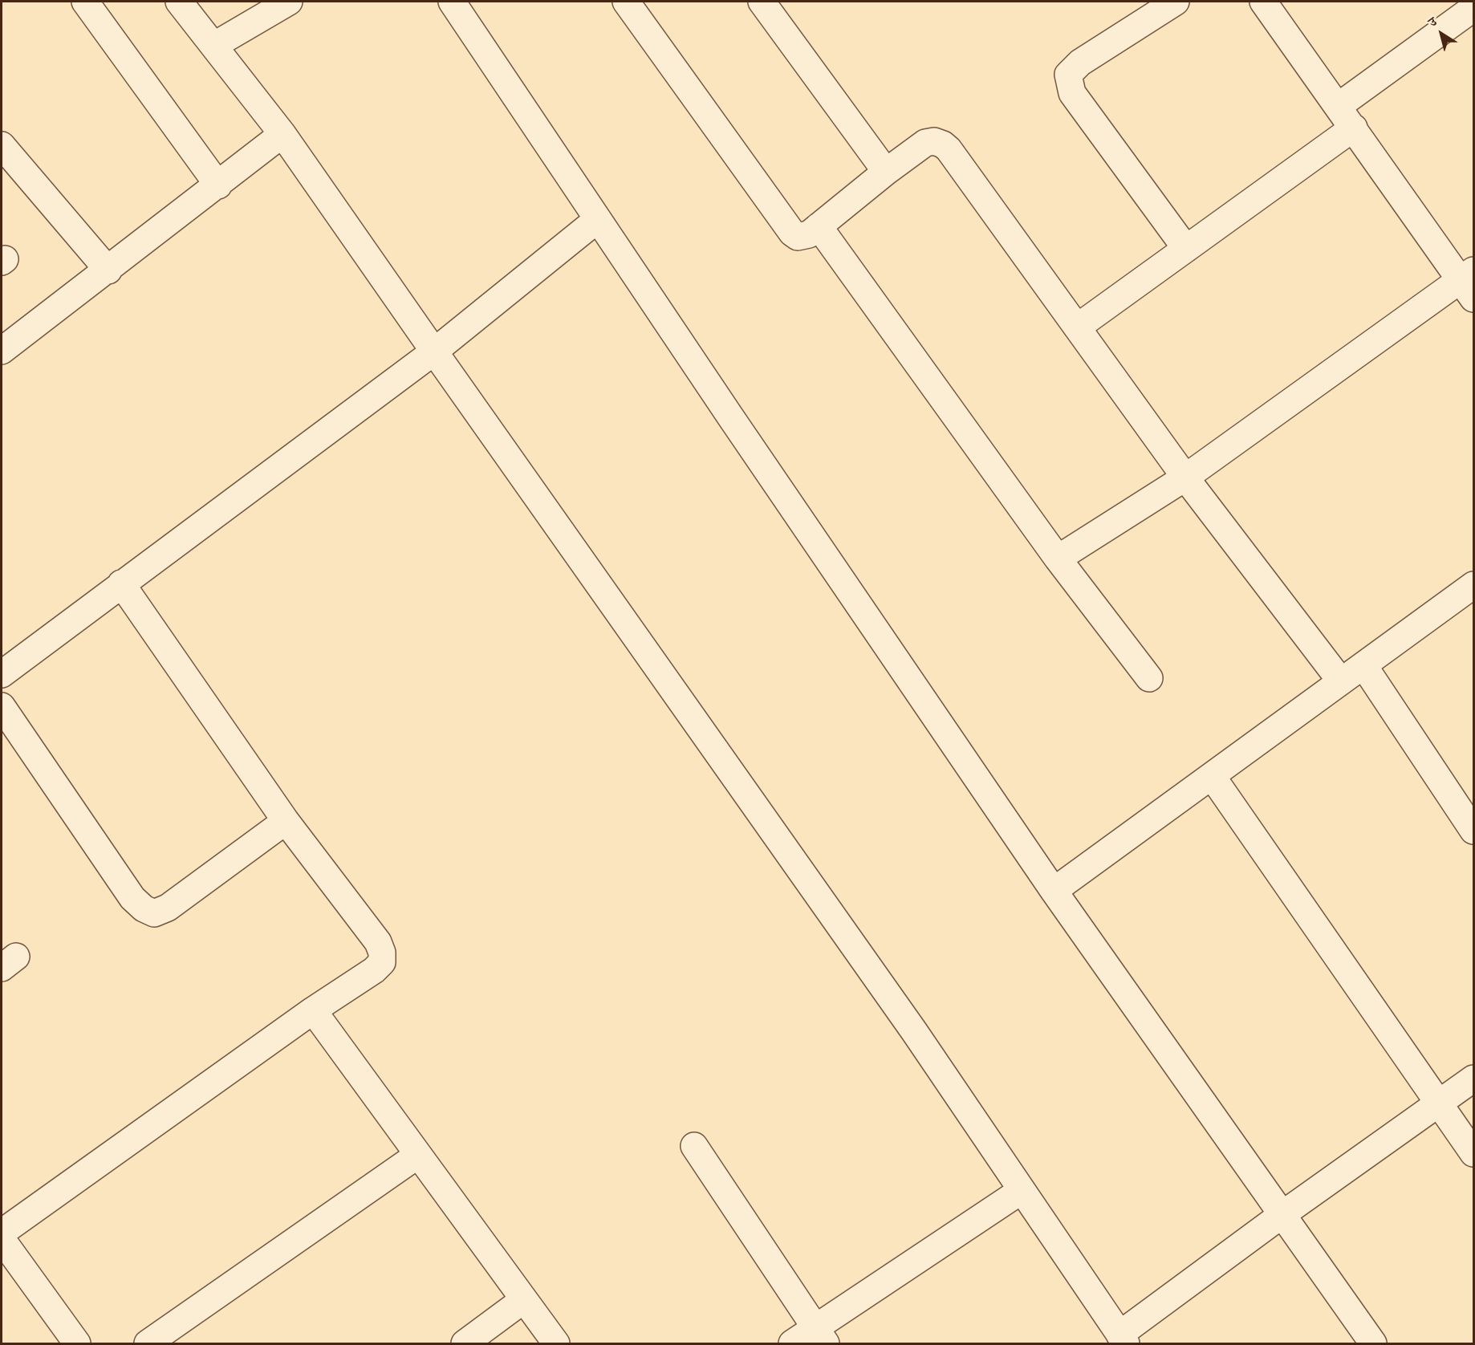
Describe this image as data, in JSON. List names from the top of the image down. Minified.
{"north":"top left"}
